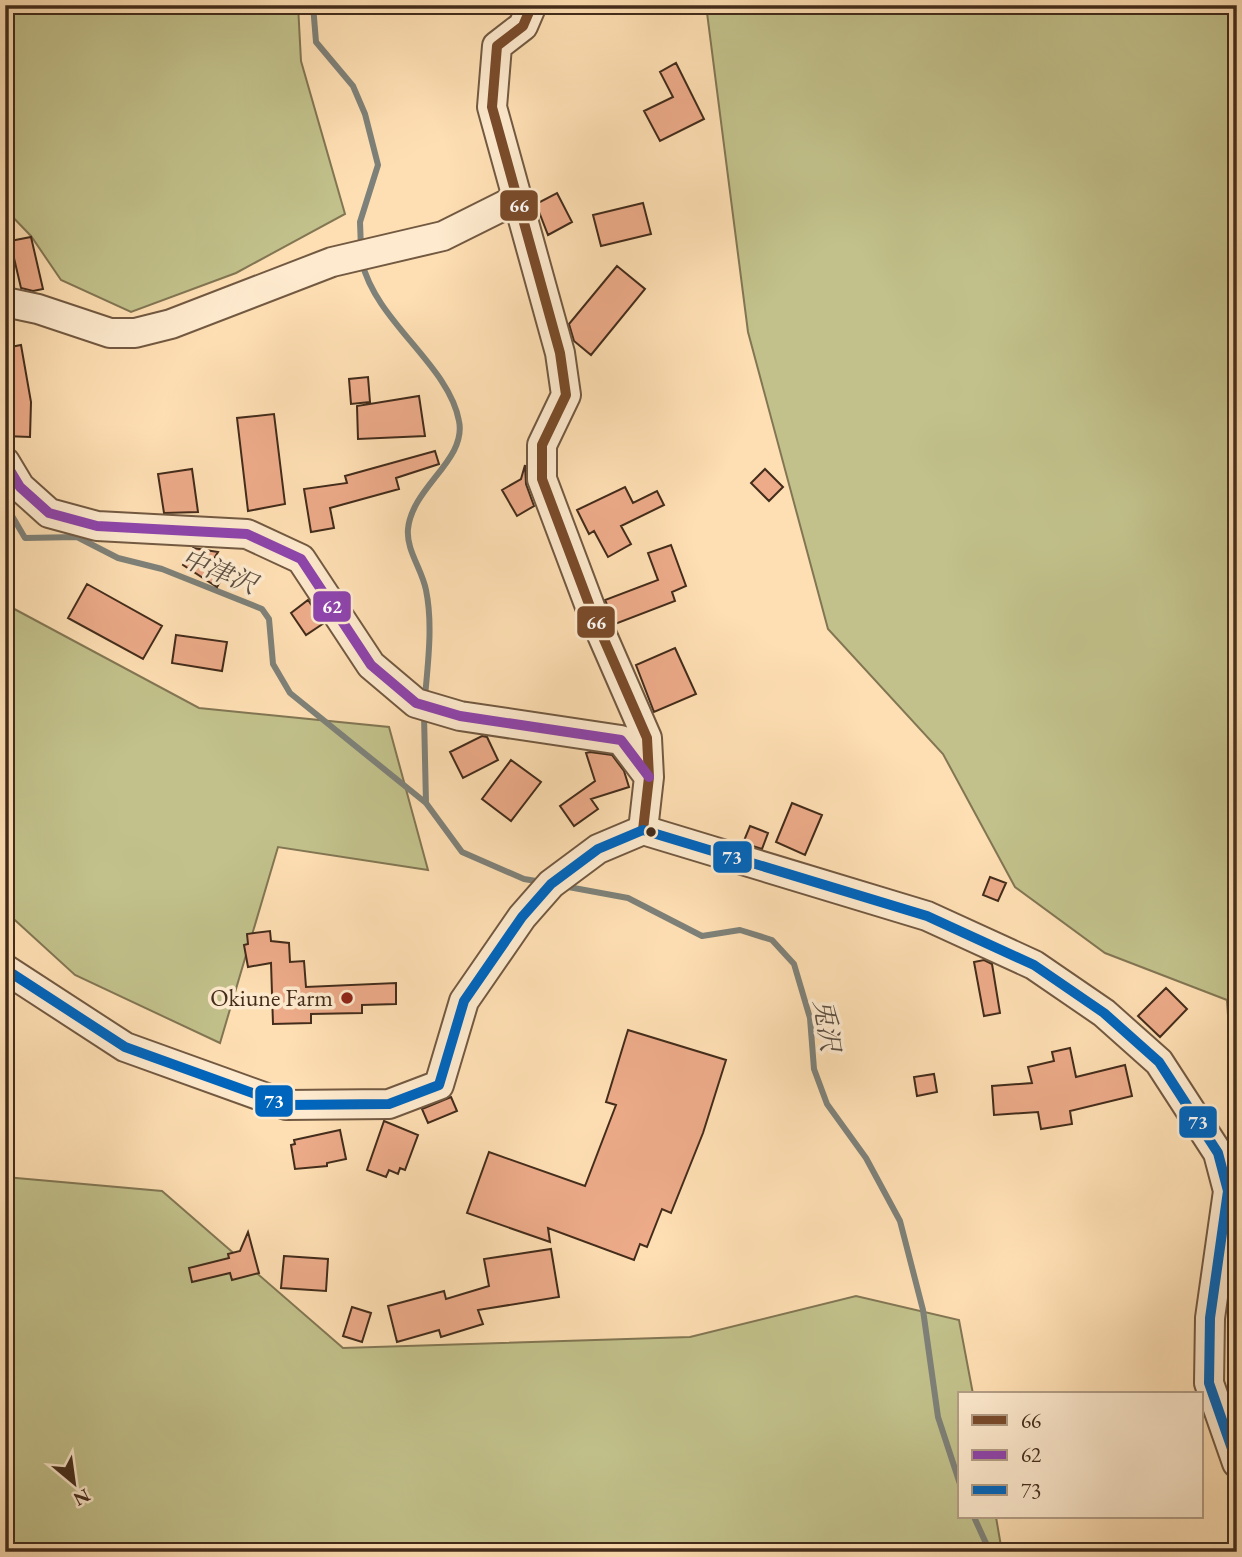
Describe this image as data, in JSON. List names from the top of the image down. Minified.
{"water":["中津沢","兎沢"],"places":["Okiune Farm"],"lines":["transit line 66","transit line 62","transit line 73"],"legend":["66","62","73"],"north":"bottom right"}
